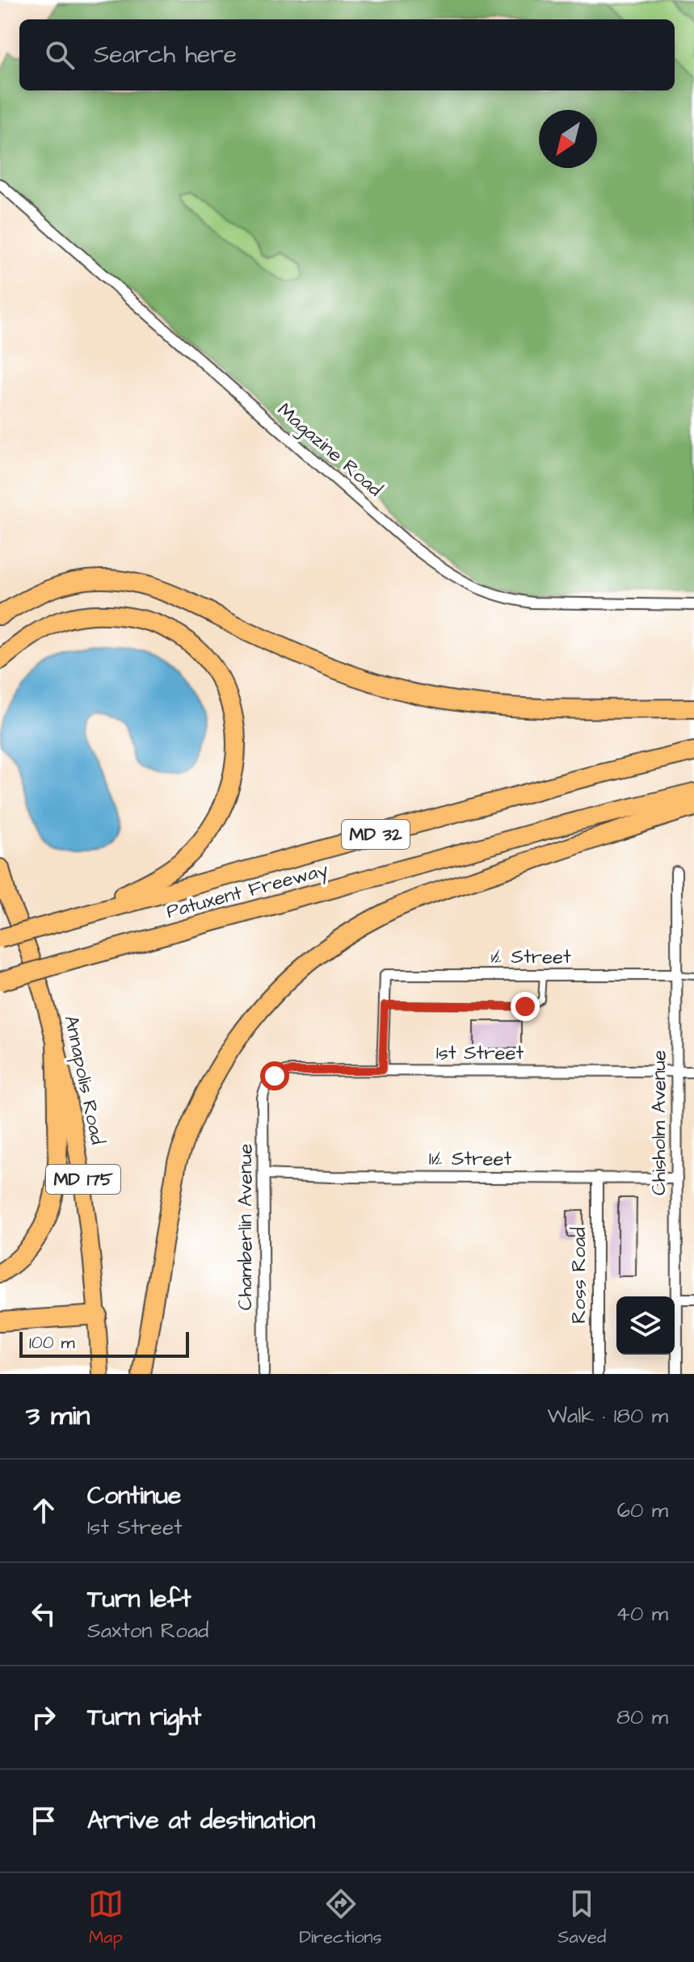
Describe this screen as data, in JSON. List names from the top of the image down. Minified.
{"streets":{"highway":["MD 32","Patuxent Freeway"],"main road":["Annapolis Road","MD 175"],"street":["Magazine Road","½ Street","1st Street","Chisholm Avenue","1½ Street","Chamberlin Avenue","Ross Road"]},"crossings":[["½ Street","Chisholm Avenue"],["1st Street","Chisholm Avenue"],["1st Street","Chamberlin Avenue"],["Chisholm Avenue","1½ Street"],["1½ Street","Chamberlin Avenue"],["1½ Street","Ross Road"]],"scale_bar":"100 m","north":"bottom left","page":{"search":"Search here","scale":"100 m","heading":["3 min","Walk · 180 m"],"list":[["Continue","1st Street","60 m"],["Turn left","Saxton Road","40 m"],["Turn right","80 m"],"Arrive at destination"],"nav":["Map","Directions","Saved"]}}
